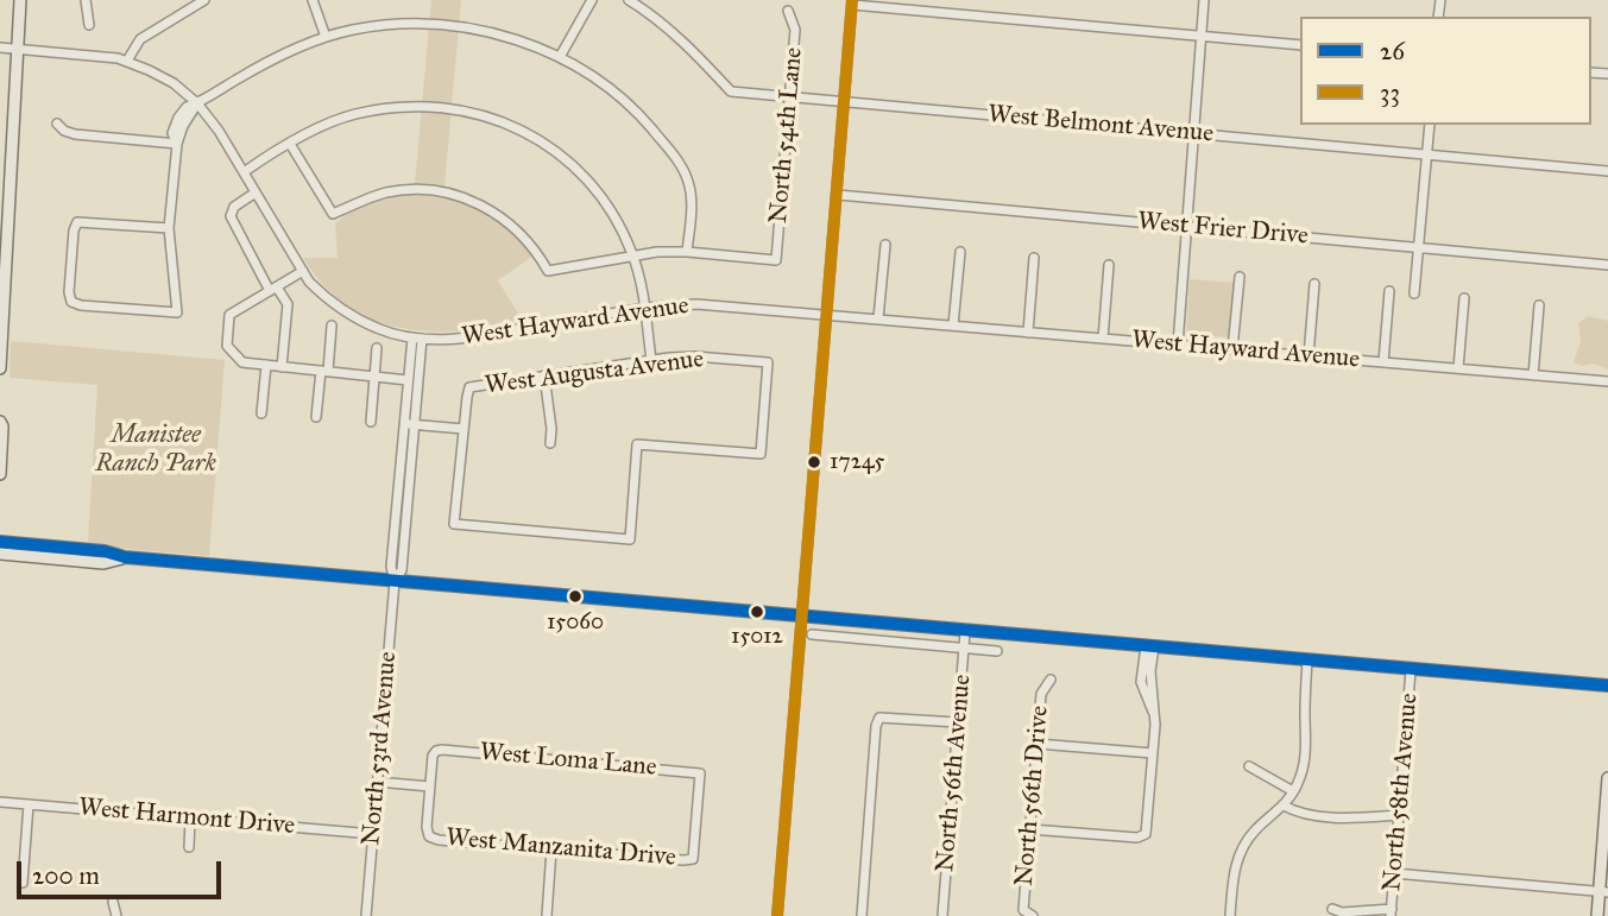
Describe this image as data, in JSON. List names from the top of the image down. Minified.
{"streets":{"street":["West Belmont Avenue","North 54th Lane","West Frier Drive","West Hayward Avenue","West Augusta Avenue","North 53rd Avenue","West Loma Lane","North 56th Avenue","North 58th Avenue","North 56th Drive","West Harmont Drive","West Manzanita Drive"]},"crossings":[["West Belmont Avenue","North 54th Lane"],["West Hayward Avenue","North 53rd Avenue"],["North 53rd Avenue","West Harmont Drive"],["West Loma Lane","West Manzanita Drive"]],"parks":["Manistee Ranch Park"],"places":["17245","15060","15012"],"lines":["transit line 33","transit line 26"],"legend":["26","33"],"scale_bar":"200 m"}
